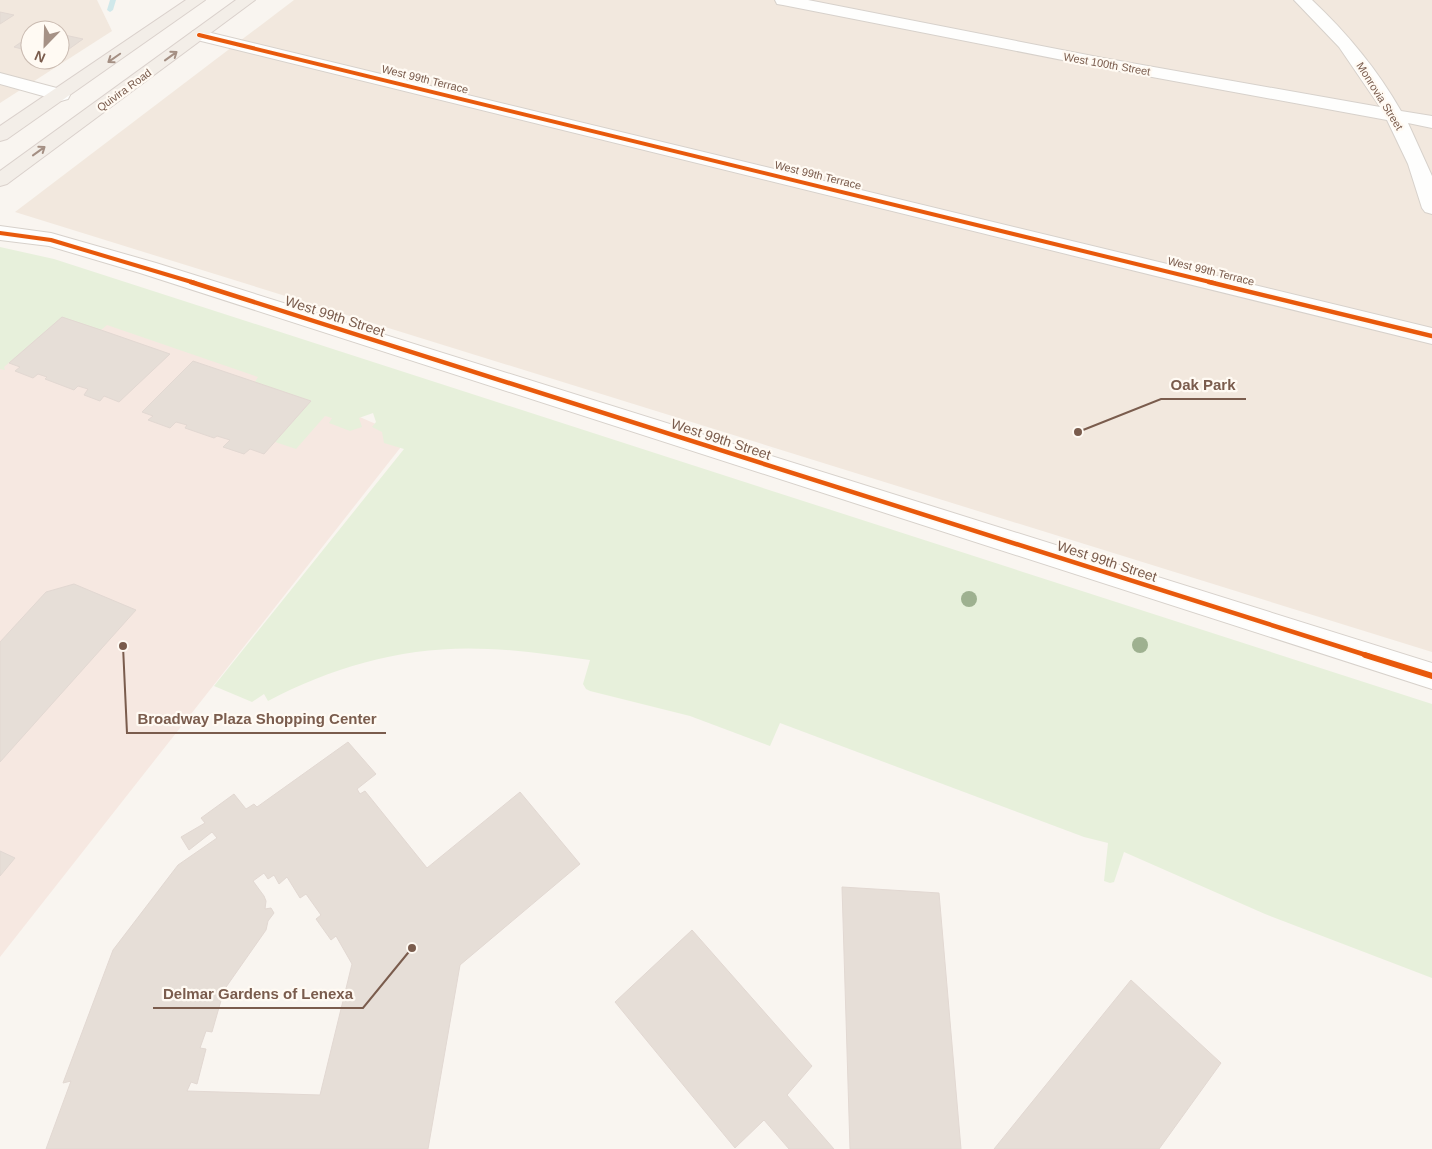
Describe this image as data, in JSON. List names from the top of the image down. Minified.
{"streets":{"main road":["Quivira Road"],"street":["West 100th Street","West 99th Terrace","Monrovia Street","West 99th Street"]},"crossings":[["West 100th Street","Monrovia Street"],["West 99th Terrace","Quivira Road"]],"places":["Oak Park","Broadway Plaza Shopping Center","Delmar Gardens of Lenexa"],"north":"bottom left"}
